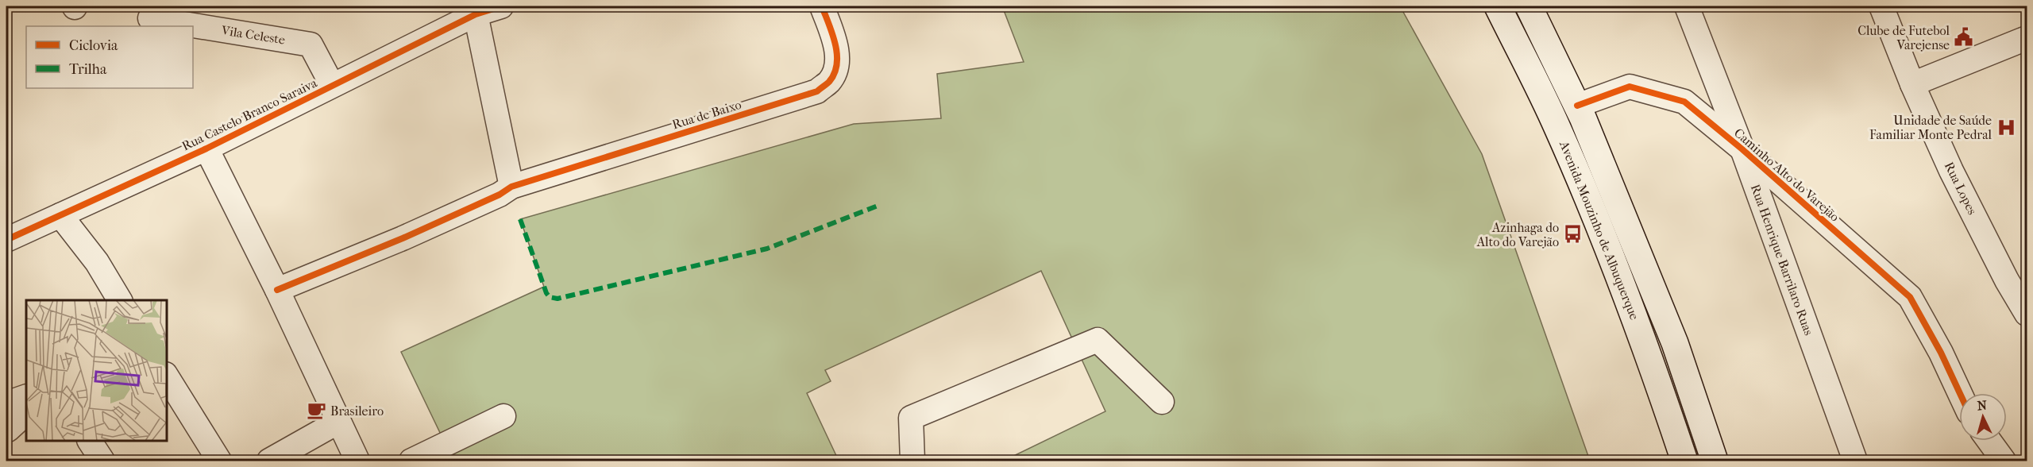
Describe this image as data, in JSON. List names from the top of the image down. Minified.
{"streets":{"main road":["Avenida Mouzinho de Albuquerque"],"street":["Vila Celeste","Rua Castelo Branco Saraiva","Rua de Baixo","Caminho Alto do Varejão","Rua Lopes","Rua Henrique Barrilaro Ruas"]},"crossings":[["Vila Celeste","Rua Castelo Branco Saraiva"],["Caminho Alto do Varejão","Avenida Mouzinho de Albuquerque"],["Caminho Alto do Varejão","Rua Henrique Barrilaro Ruas"]],"places":{"public building":["Clube de Futebol Varejense"],"hospital":["Unidade de Saúde Familiar Monte Pedral"],"bus stop":["Azinhaga do Alto do Varejão"],"cafe":["Brasileiro"]},"legend":["Ciclovia","Trilha"],"north":"top"}
